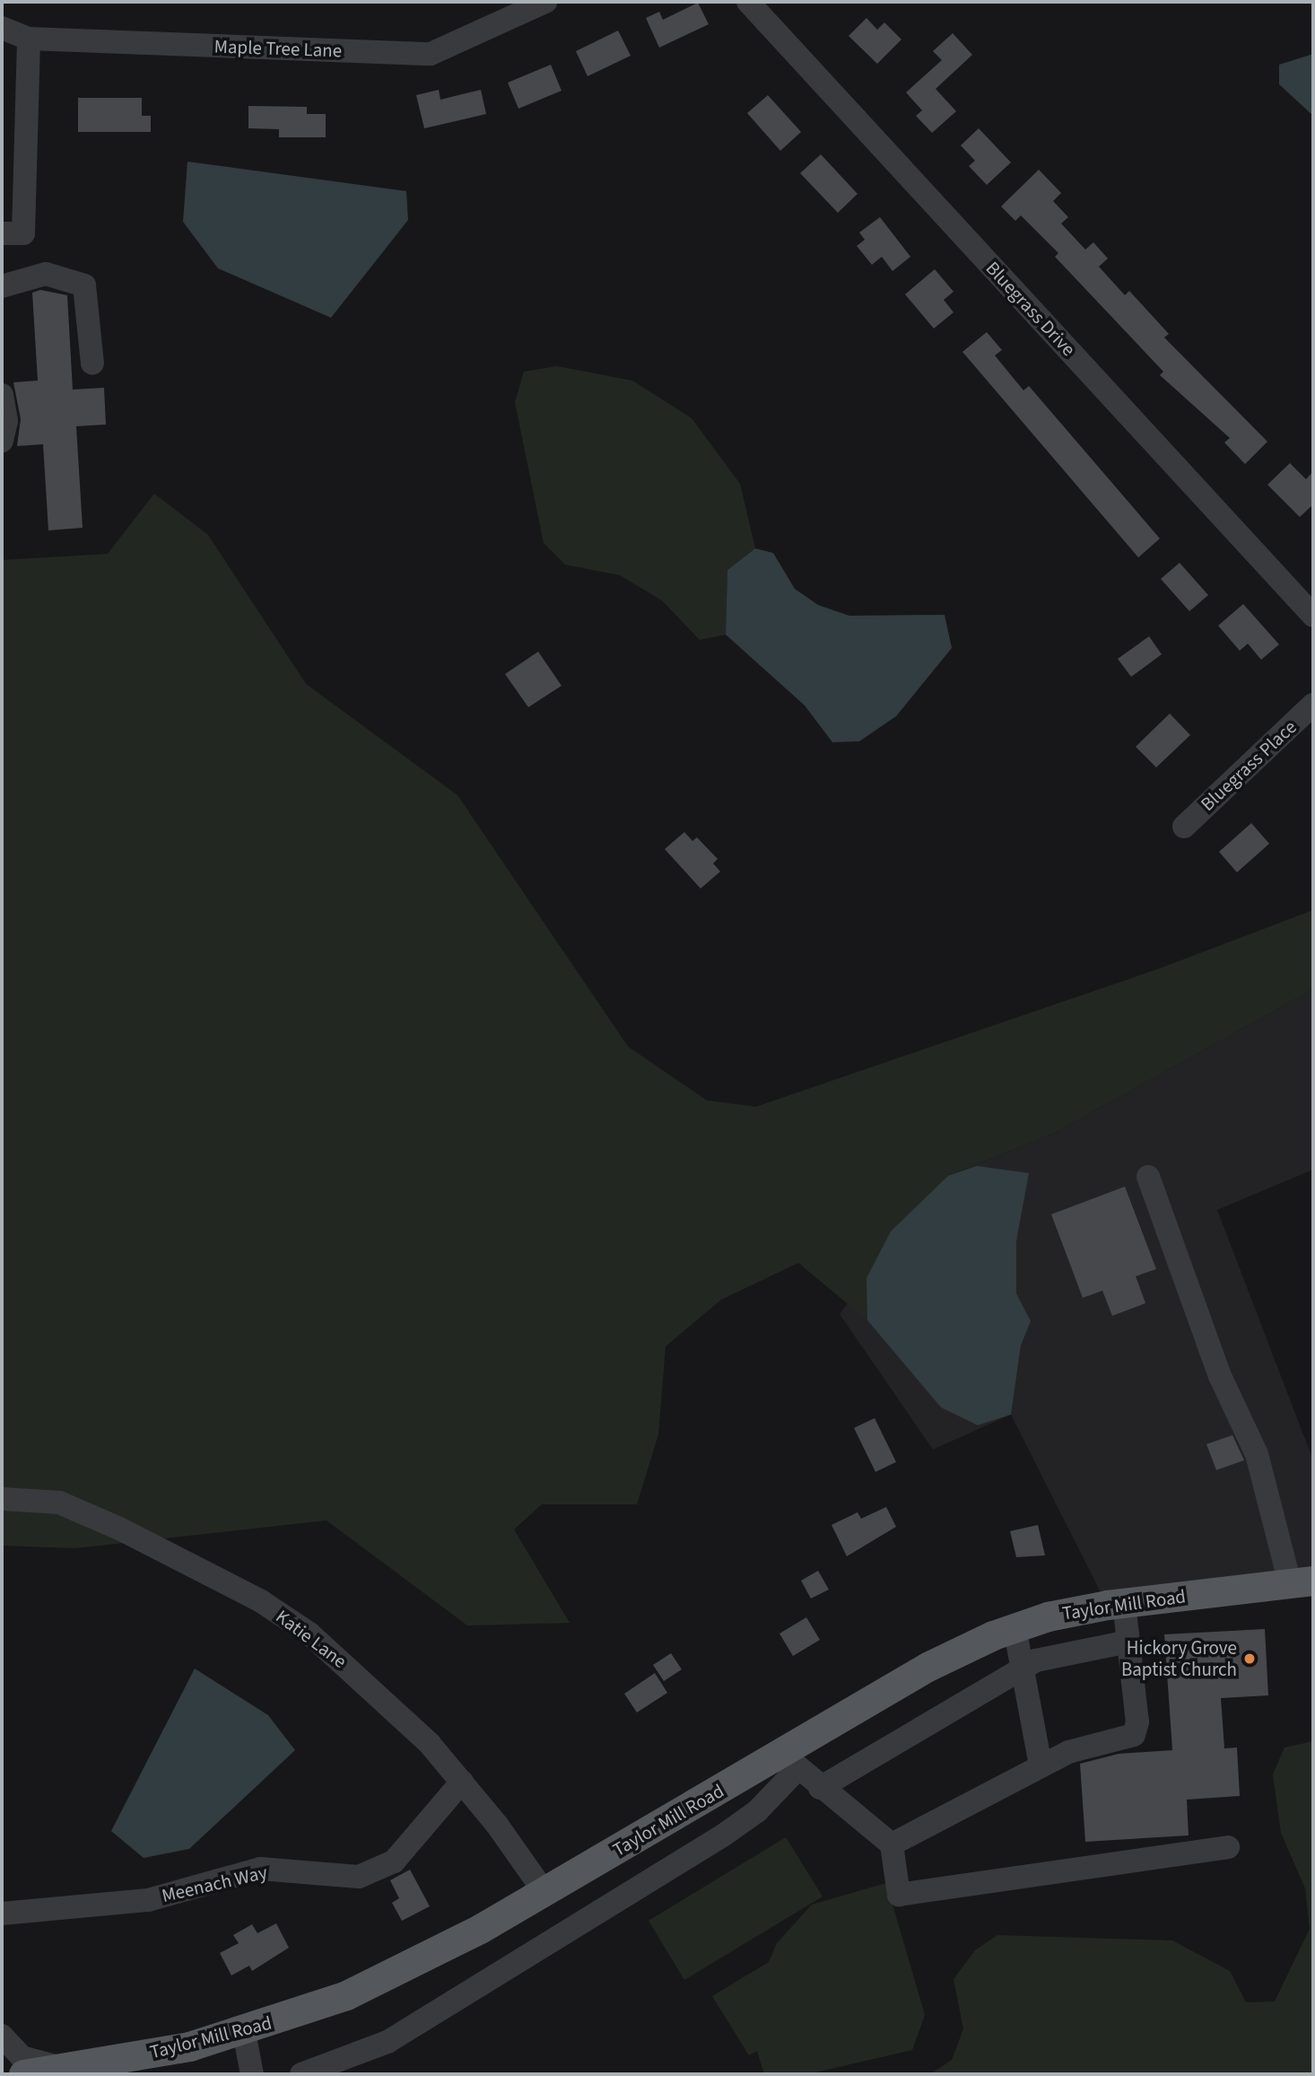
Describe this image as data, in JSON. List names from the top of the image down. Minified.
{"streets":{"main road":["Taylor Mill Road"],"street":["Maple Tree Lane","Bluegrass Drive","Bluegrass Place","Katie Lane","Meenach Way"]},"crossings":[["Taylor Mill Road","Katie Lane"],["Katie Lane","Meenach Way"]],"places":["Hickory Grove Baptist Church"]}
